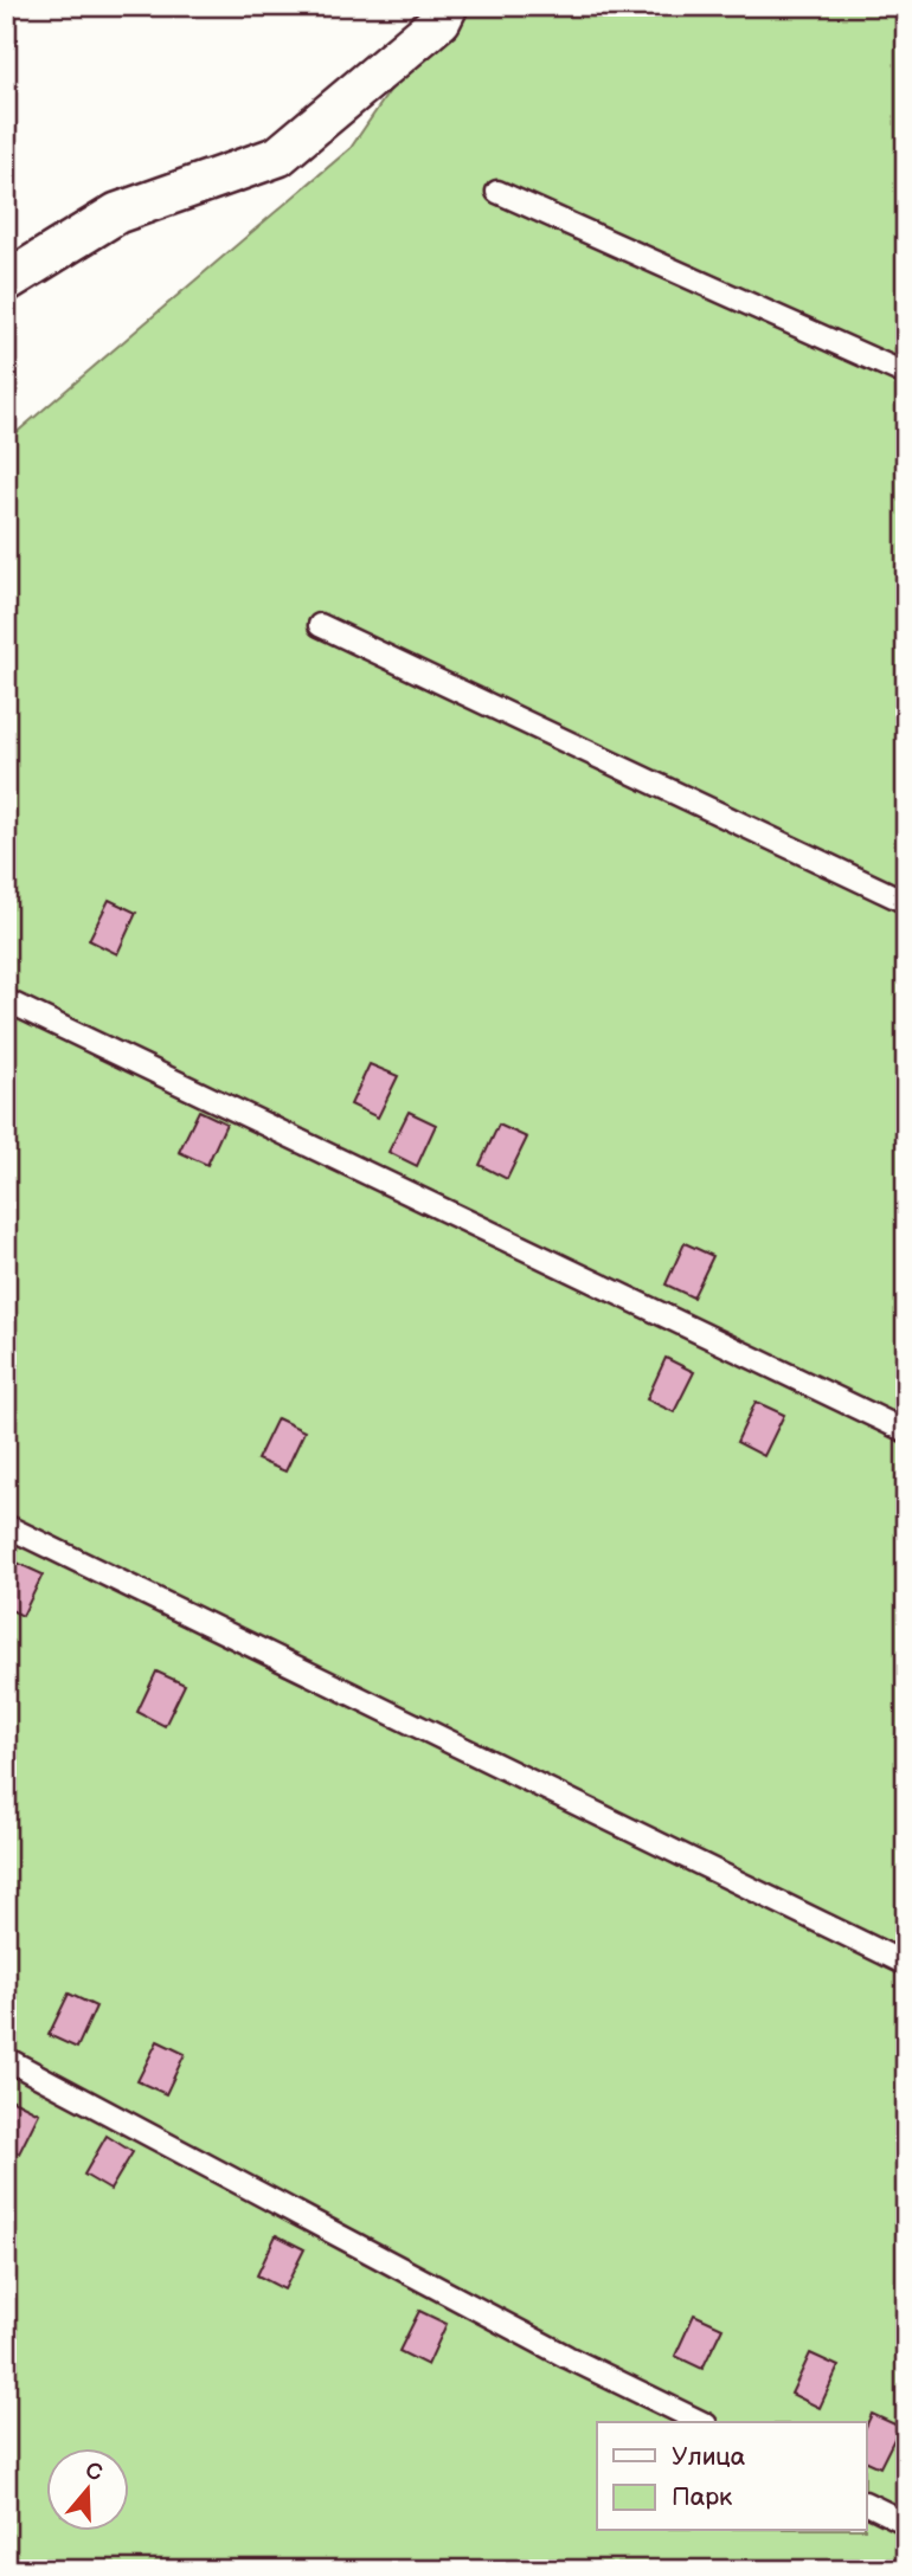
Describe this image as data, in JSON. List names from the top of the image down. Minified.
{"legend":["Улица","Парк"],"north":"top"}
